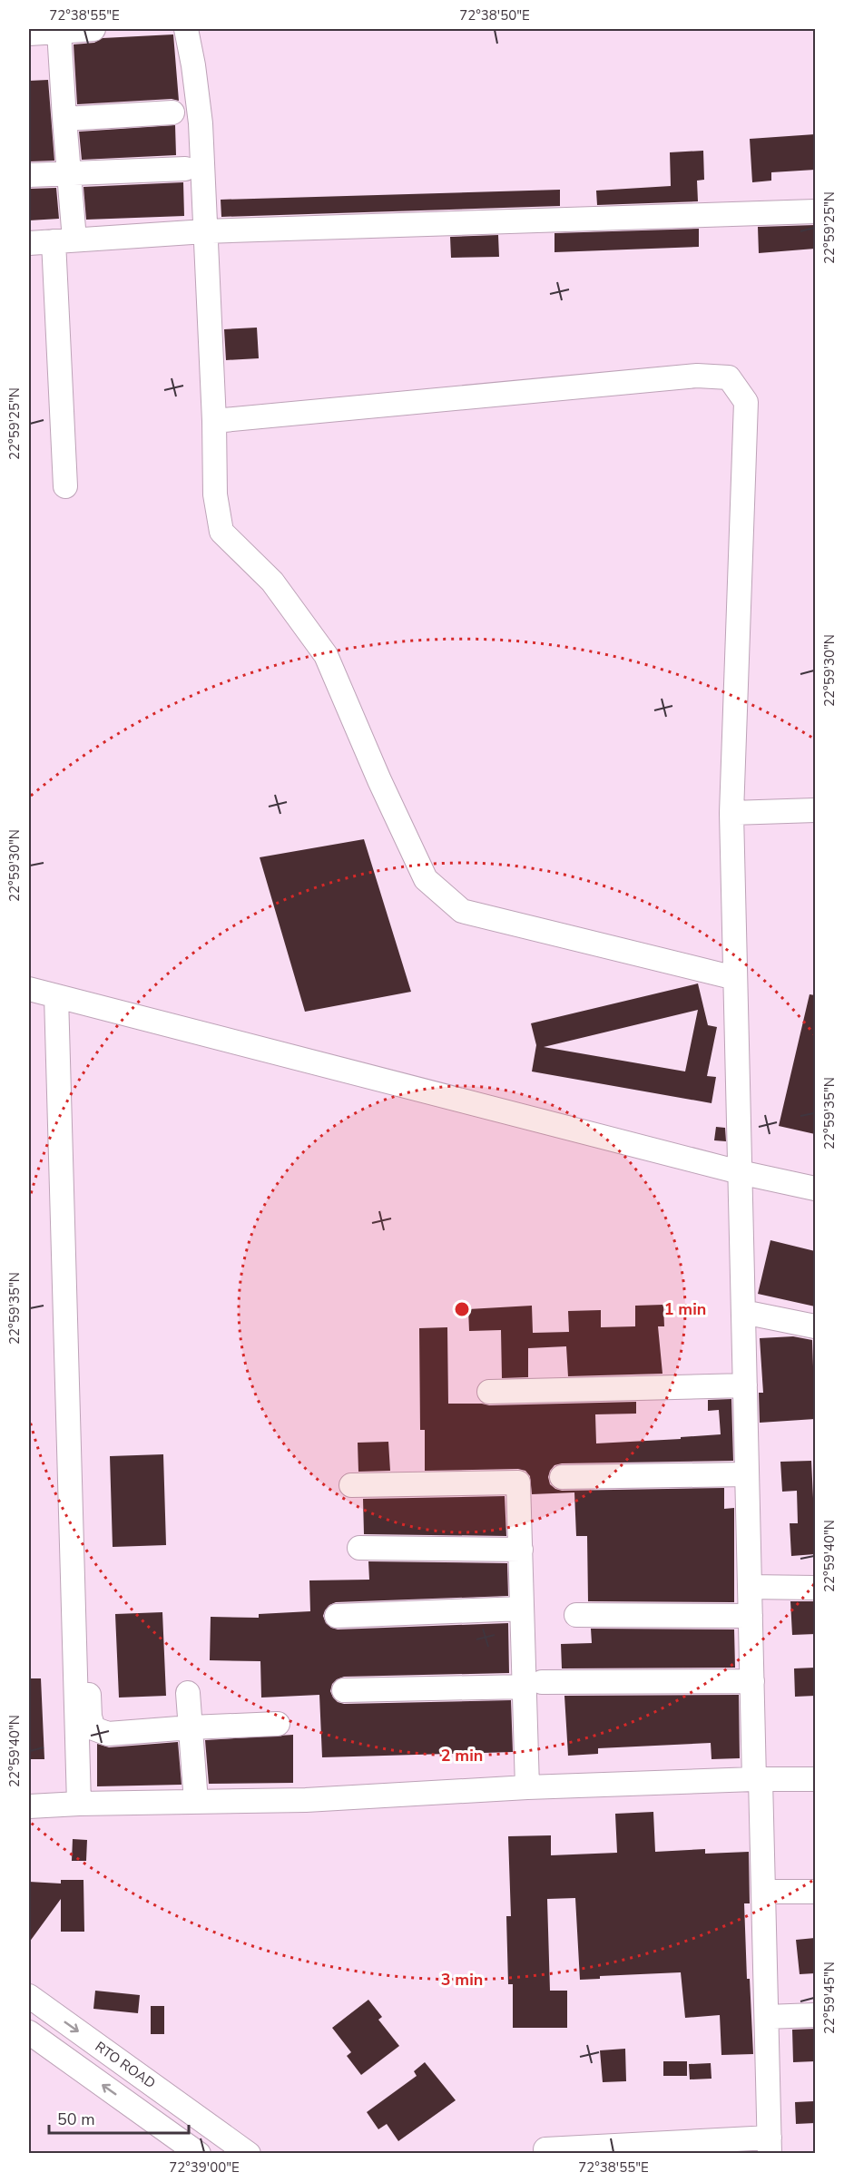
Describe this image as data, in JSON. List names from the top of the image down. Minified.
{"streets":{"street":["RTO ROAD"]},"scale_bar":"50 m","coordinates":["72°38'55\"E","72°38'50\"E","22°59'25\"N","22°59'30\"N","22°59'35\"N","22°59'40\"N","22°59'45\"N","72°39'00\"E"],"rings":["1 min","2 min","3 min"]}
